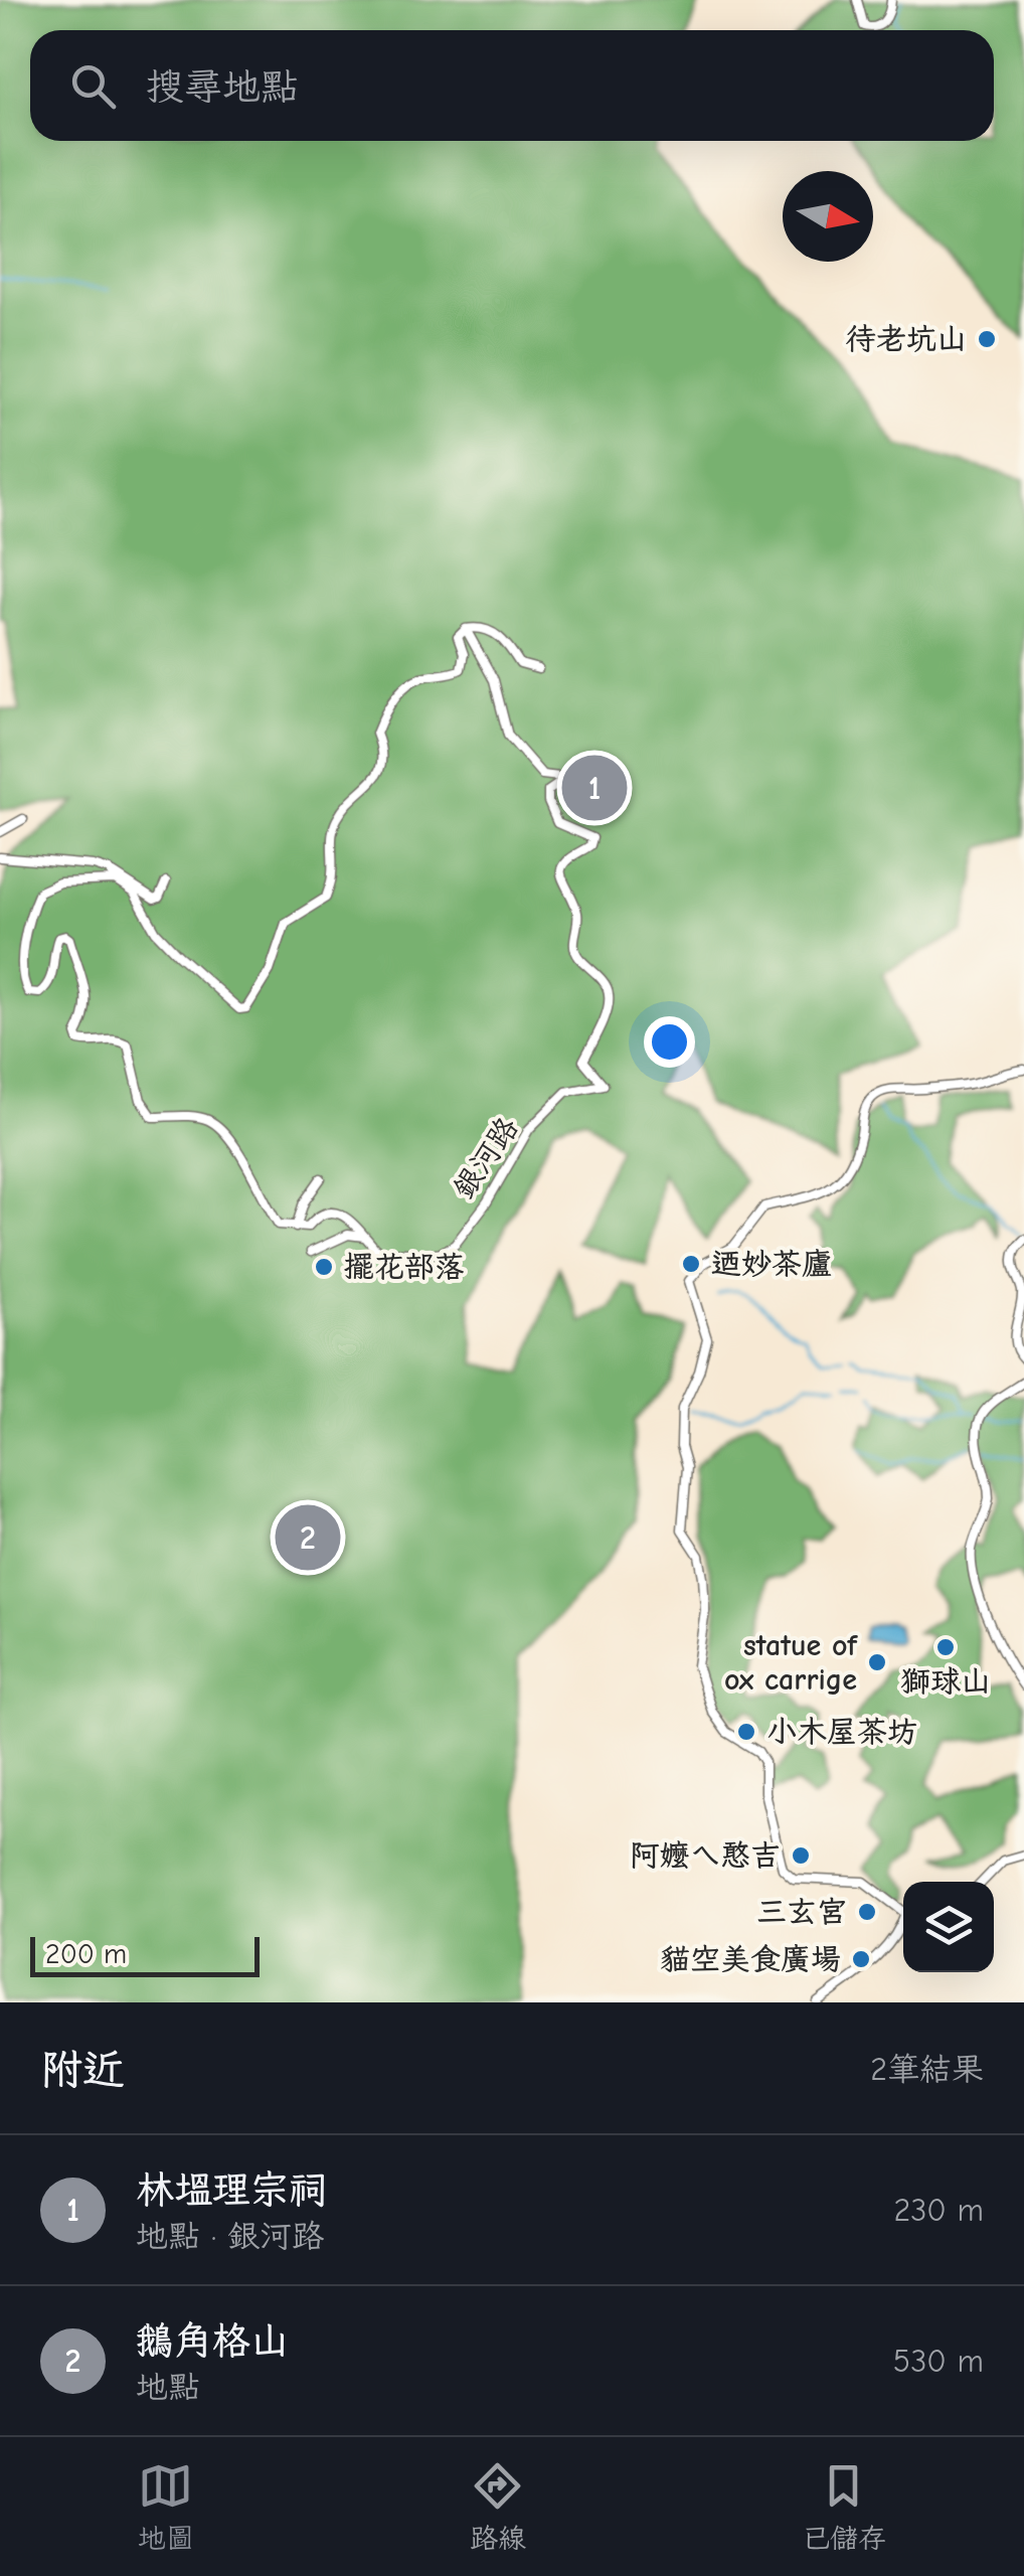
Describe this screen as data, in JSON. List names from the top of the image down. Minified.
{"streets":{"street":["銀河路"]},"places":["待老坑山","迺妙茶廬","擺花部落","獅球山","statue of ox carrige","小木屋茶坊","阿嬤ㄟ憨吉","三玄宮","貓空美食廣場"],"scale_bar":"200 m","north":"right","page":{"search":"搜尋地點","pins":["1","2"],"scale":"200 m","heading":["附近","2筆結果"],"list":[{"mark":"1","name":"林塭理宗祠","note":"地點 · 銀河路","value":"230 m"},{"mark":"2","name":"鵝角格山","note":"地點","value":"530 m"}],"nav":["地圖","路線","已儲存"]}}
